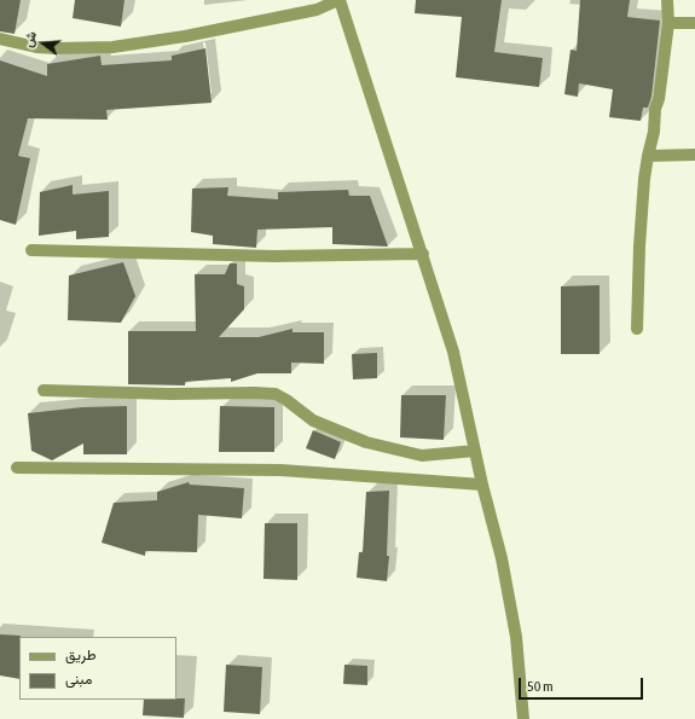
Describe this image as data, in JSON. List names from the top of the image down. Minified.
{"legend":["طريق","مبنى"],"scale_bar":"50 m","north":"left"}
